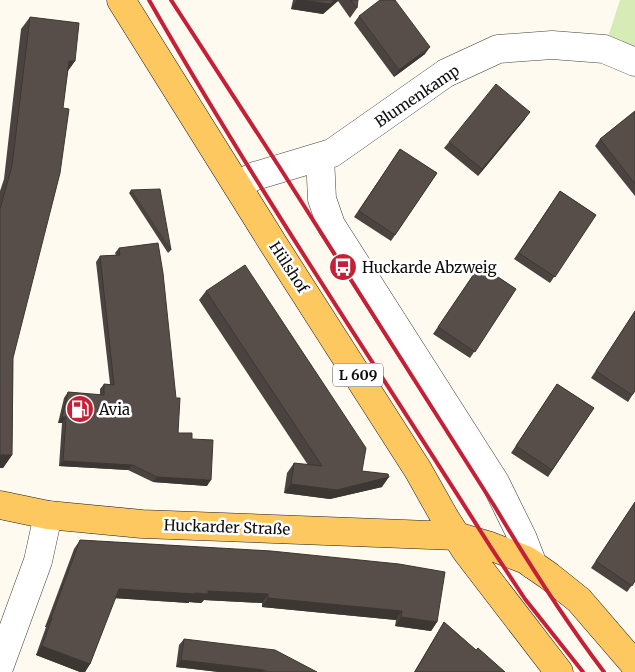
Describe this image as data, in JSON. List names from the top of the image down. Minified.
{"streets":{"main road":["Hülshof","L 609","Huckarder Straße"],"street":["Blumenkamp"]},"crossings":[["Blumenkamp","Hülshof"],["Hülshof","L 609"],["Hülshof","Huckarder Straße"],["L 609","Huckarder Straße"]],"places":{"bus stop":["Huckarde Abzweig"],"fuel station":["Avia"]}}
